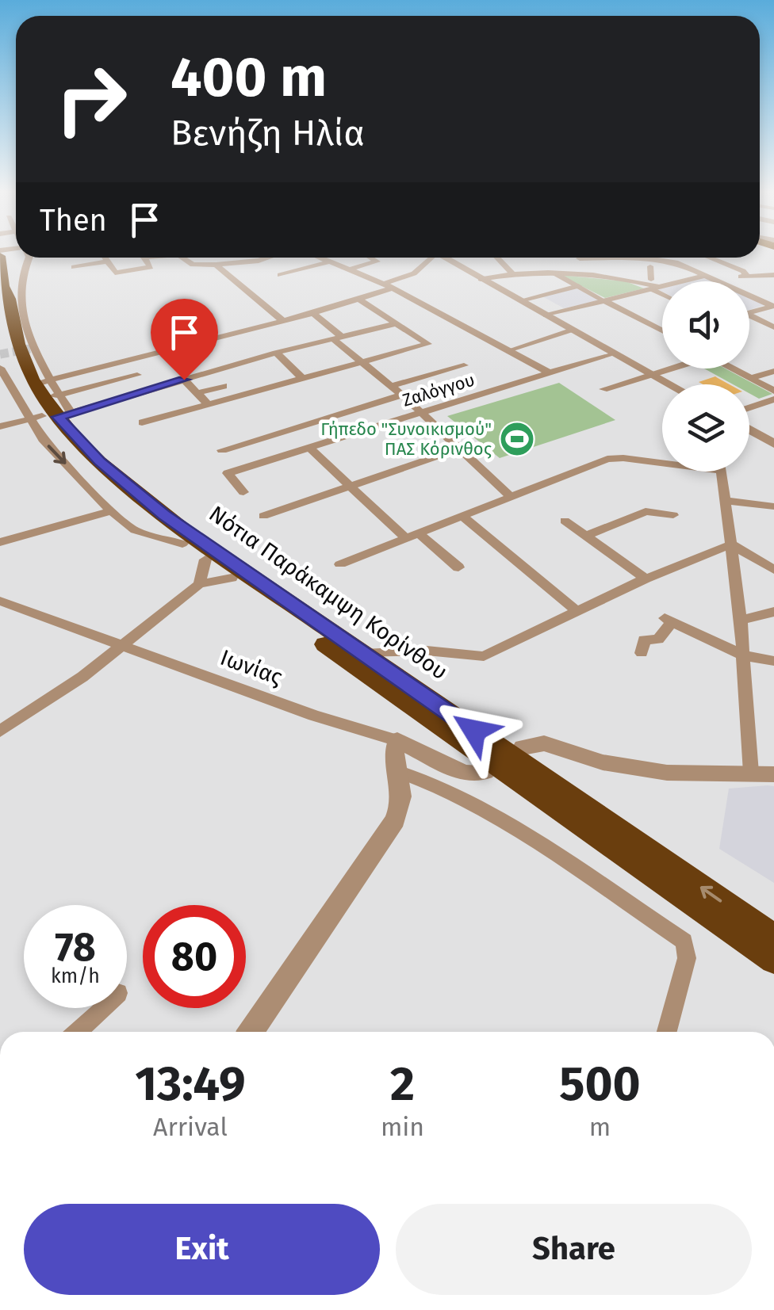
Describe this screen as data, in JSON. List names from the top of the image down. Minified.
{"streets":{"highway":["Νότια Παράκαμψη Κορίνθου"],"street":["Ζαλόγγου","Ιωνίας"]},"places":{"sports":["Γήπεδο \"Συνοικισμού\" ΠΑΣ Κόρινθος"]},"page":{"turn":["400 m","Βενήζη Ηλία"],"then":"Then","speed":"78 km/h","limit":"80","eta":["13:49","Arrival","2","min","500","m"],"buttons":["Exit","Share"]}}
